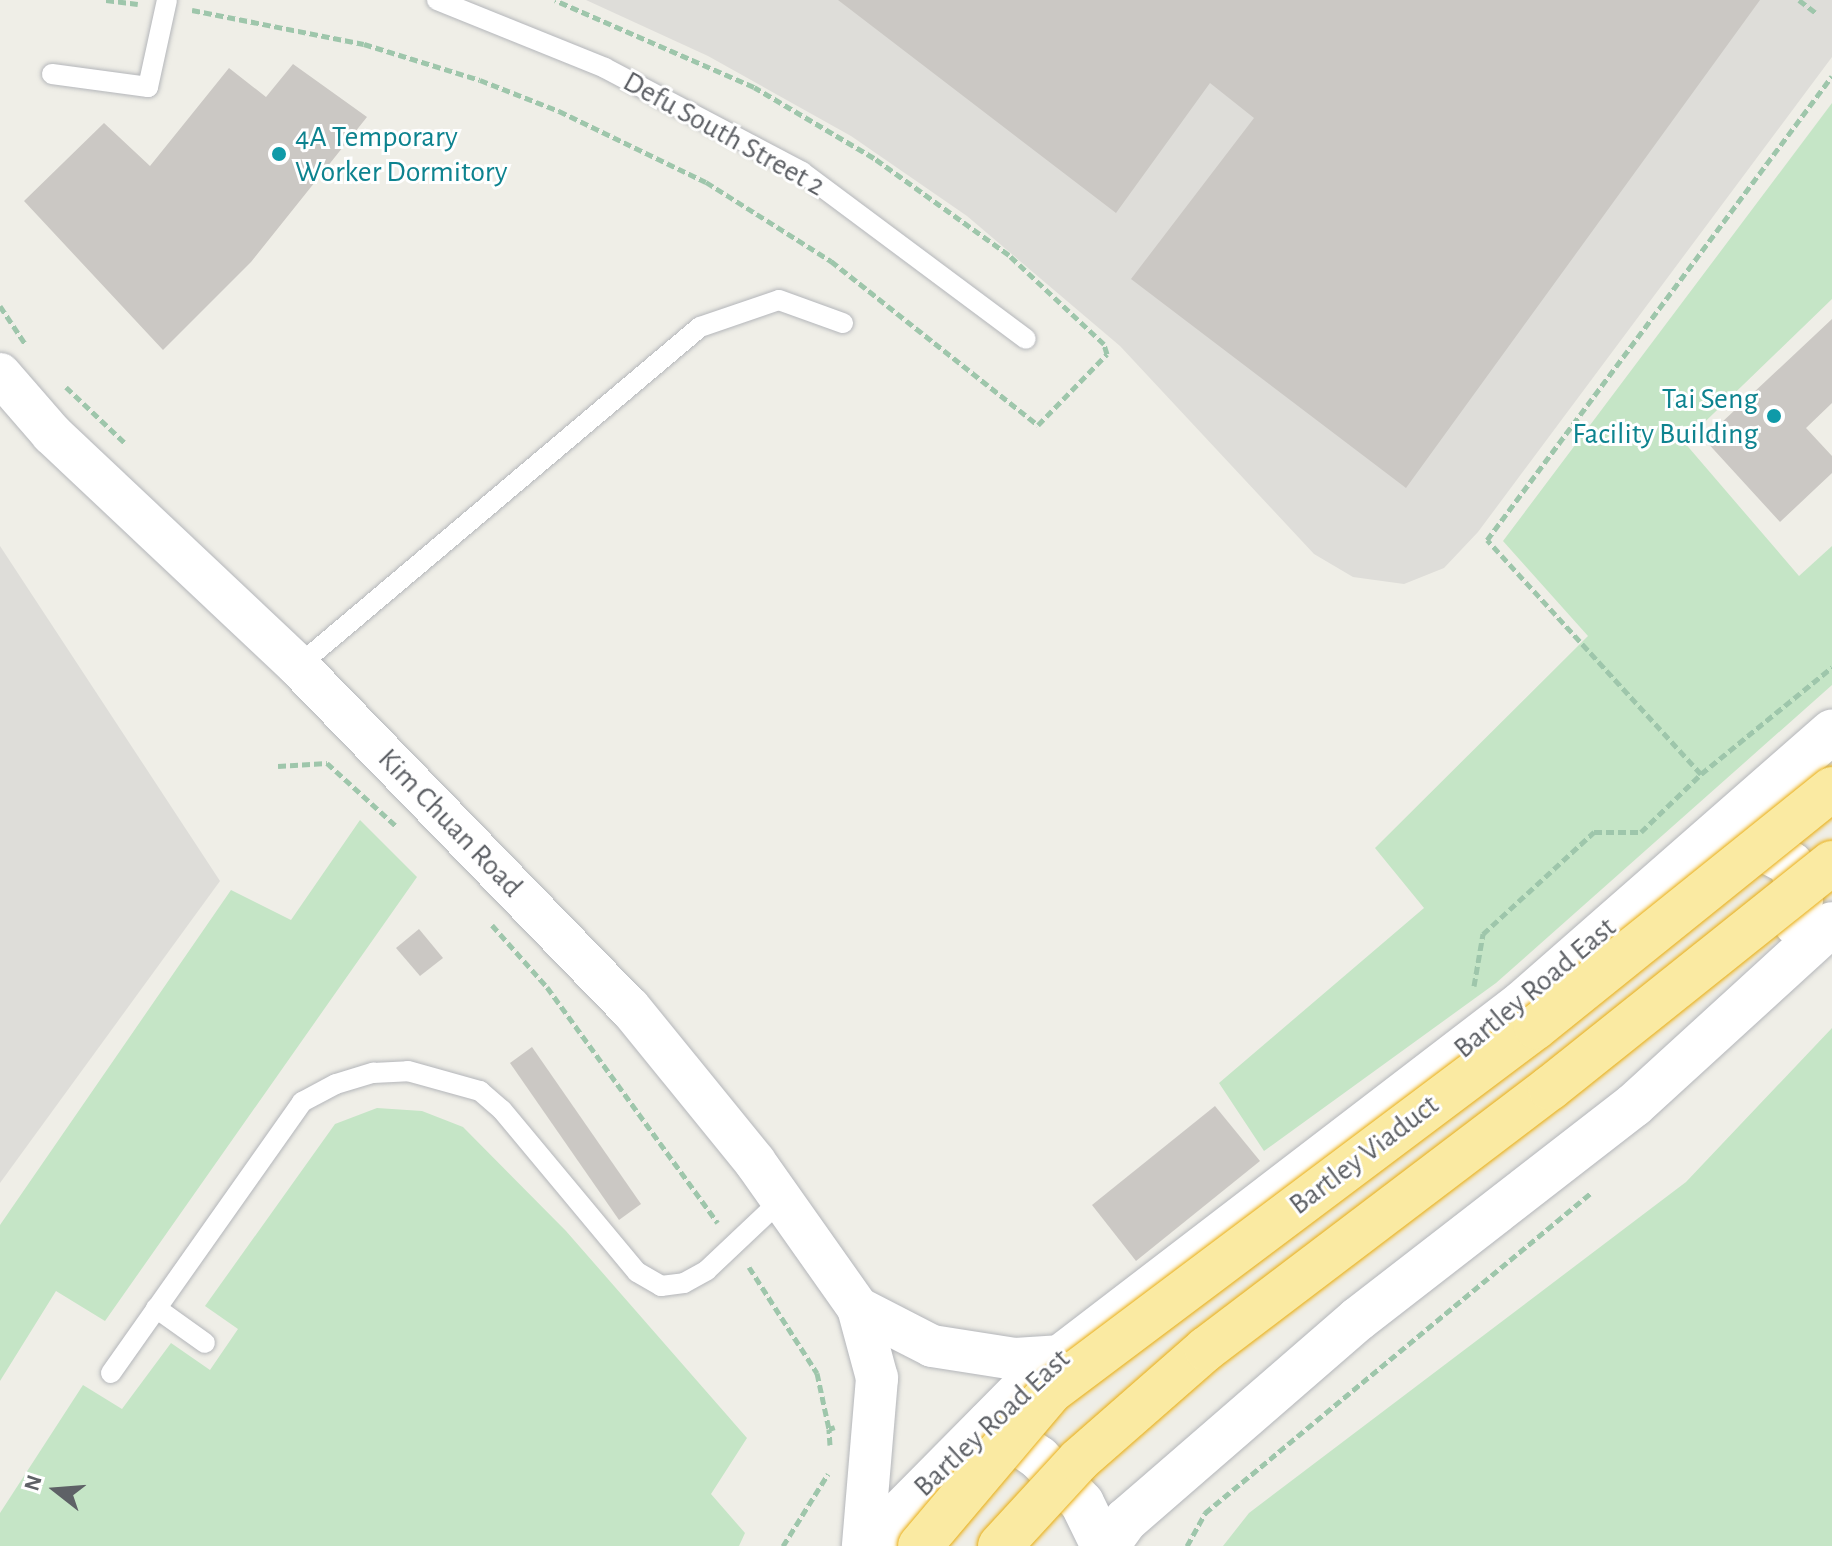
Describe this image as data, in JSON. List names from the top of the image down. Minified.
{"streets":{"highway":["Bartley Viaduct"],"main road":["Bartley Road East"],"street":["Kim Chuan Road"],"lane":["Defu South Street 2"]},"places":["4A Temporary Worker Dormitory","Tai Seng Facility Building"],"north":"left"}
